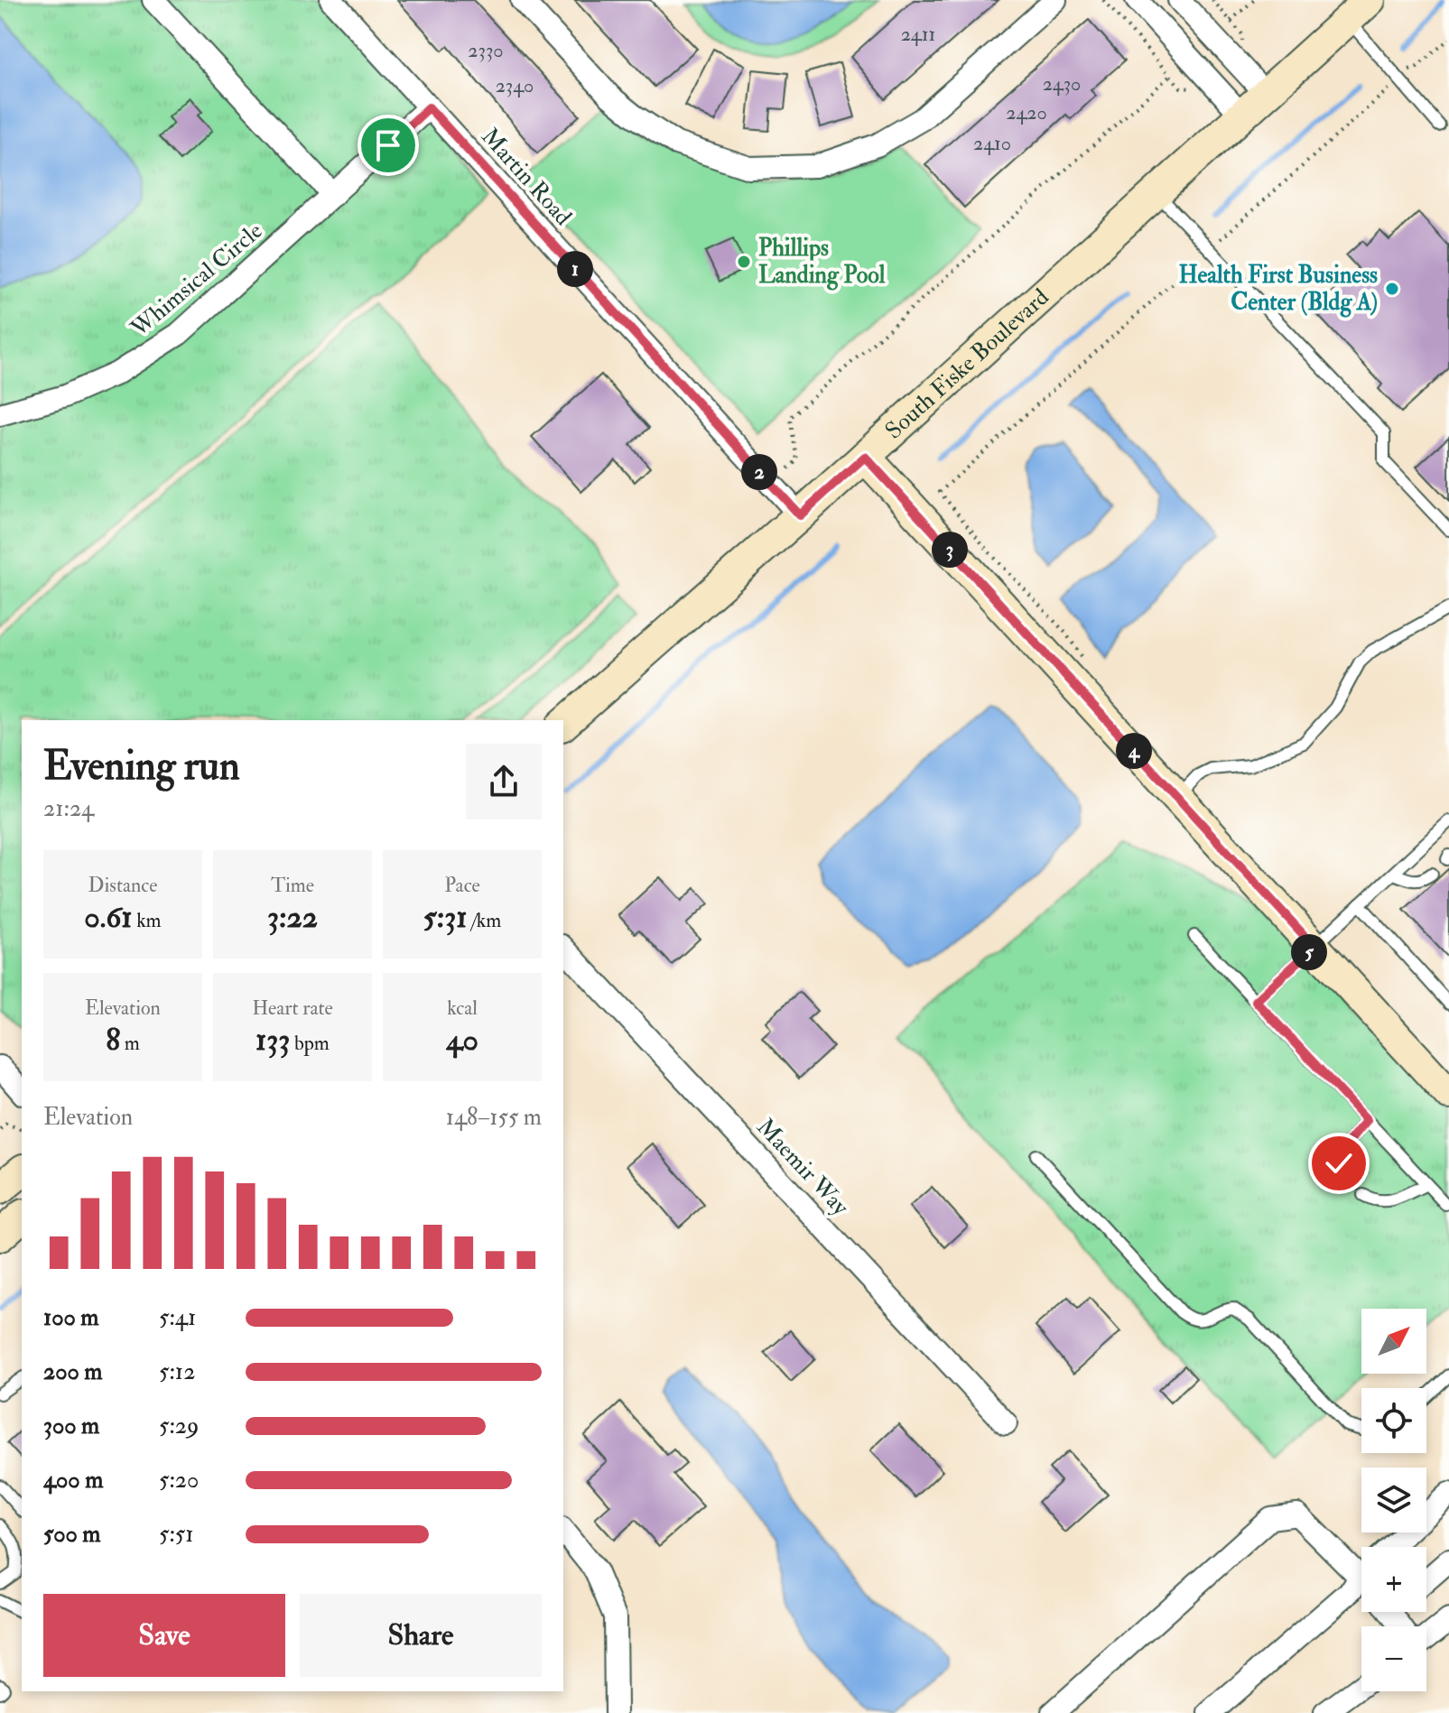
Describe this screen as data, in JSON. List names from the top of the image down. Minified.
{"streets":{"main road":["South Fiske Boulevard"],"street":["Martin Road","Whimsical Circle","Maemir Way"]},"crossings":[["Martin Road","Whimsical Circle"],["Martin Road","South Fiske Boulevard"]],"places":["Phillips Landing Pool","Health First Business Center (Bldg A)"],"house_numbers":["2411","2330","2430","2340","2420","2410"],"north":"top right","page":{"pins":["1","2","3","4","5"],"heading":["Evening run","21:24"],"stats":[["Distance","0.61 km"],["Time","3:22"],["Pace","5:31 /km"],["Elevation","8 m"],["Heart rate","133 bpm"],["kcal","40"]],"chart":["Elevation","148–155 m"],"list":[{"name":"100 m","note":"5:41"},{"name":"200 m","note":"5:12"},{"name":"300 m","note":"5:29"},{"name":"400 m","note":"5:20"},{"name":"500 m","note":"5:51"}],"map_buttons":["+","−"],"buttons":["Save","Share"]}}
